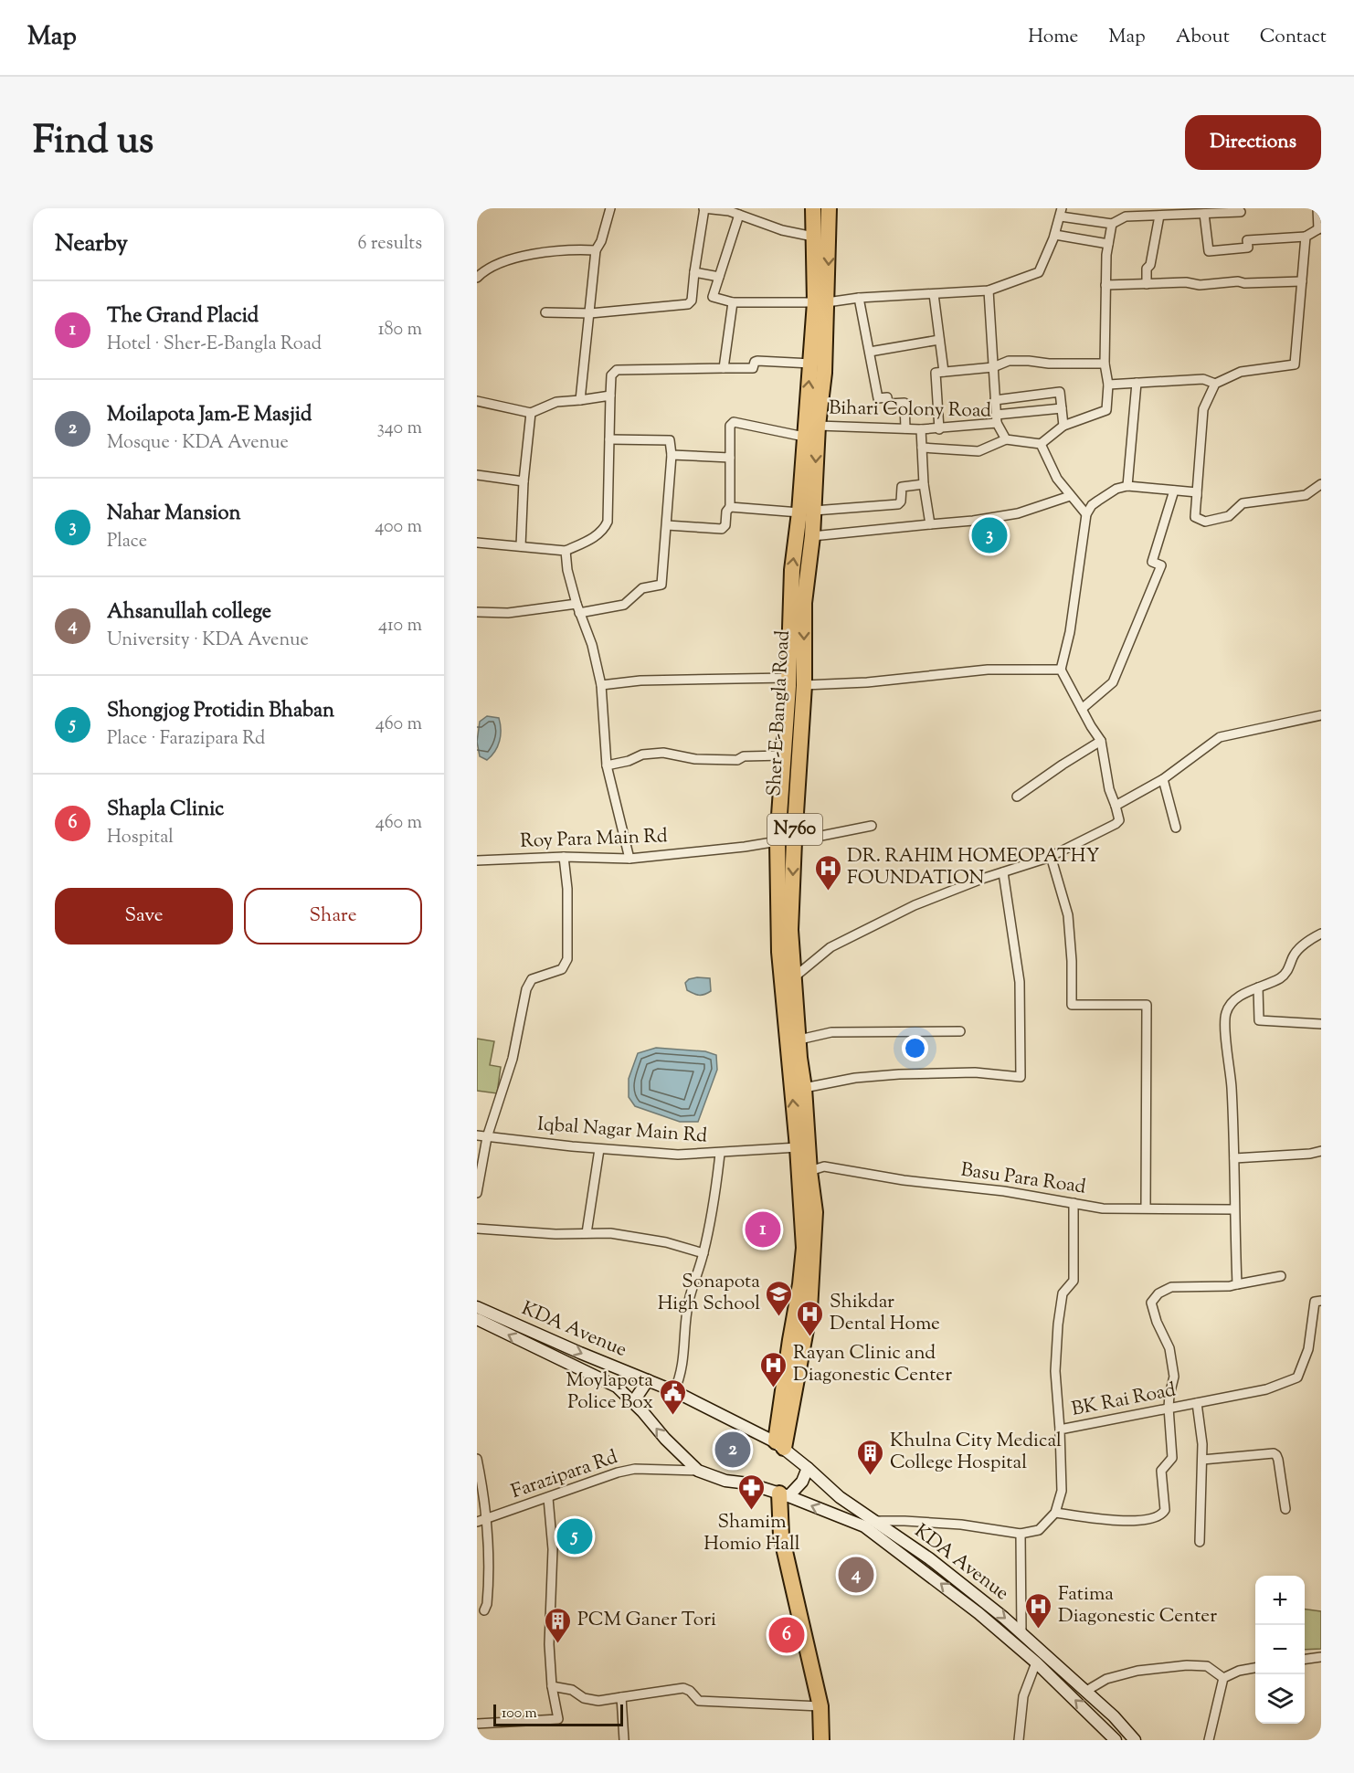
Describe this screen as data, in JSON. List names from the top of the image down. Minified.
{"streets":{"highway":["Sher-E-Bangla Road","N760"],"main road":["KDA Avenue"],"street":["Bihari Colony Road","Roy Para Main Rd","Iqbal Nagar Main Rd","Basu Para Road","BK Rai Road","Farazipara Rd"]},"crossings":[["Bihari Colony Road","Sher-E-Bangla Road"],["Sher-E-Bangla Road","Roy Para Main Rd"],["Sher-E-Bangla Road","Iqbal Nagar Main Rd"],["Sher-E-Bangla Road","Basu Para Road"],["Sher-E-Bangla Road","KDA Avenue"],["KDA Avenue","Farazipara Rd"]],"places":{"hospital":["DR. RAHIM HOMEOPATHY FOUNDATION","Shikdar Dental Home","Rayan Clinic and Diagonestic Center","Fatima Diagonestic Center"],"school or university":["Sonapota High School"],"public building":["Moylapota Police Box"],"building":["Khulna City Medical College Hospital","PCM Ganer Tori"],"pharmacy":["Shamim Homio Hall"]},"scale_bar":"100 m","page":{"header":"Map","nav":["Home","Map","About","Contact"],"title":"Find us","buttons":["Directions",["Save","Share"]],"heading":["Nearby","6 results"],"list":[{"mark":"1","name":"The Grand Placid","note":"Hotel · Sher-E-Bangla Road","value":"180 m"},{"mark":"2","name":"Moilapota Jam-E Masjid","note":"Mosque · KDA Avenue","value":"340 m"},{"mark":"3","name":"Nahar Mansion","note":"Place","value":"400 m"},{"mark":"4","name":"Ahsanullah college","note":"University · KDA Avenue","value":"410 m"},{"mark":"5","name":"Shongjog Protidin Bhaban","note":"Place · Farazipara Rd","value":"460 m"},{"mark":"6","name":"Shapla Clinic","note":"Hospital","value":"460 m"}],"pins":["3","1","2","5","4","6"],"map_buttons":["+","−"],"scale":"100 m"}}
